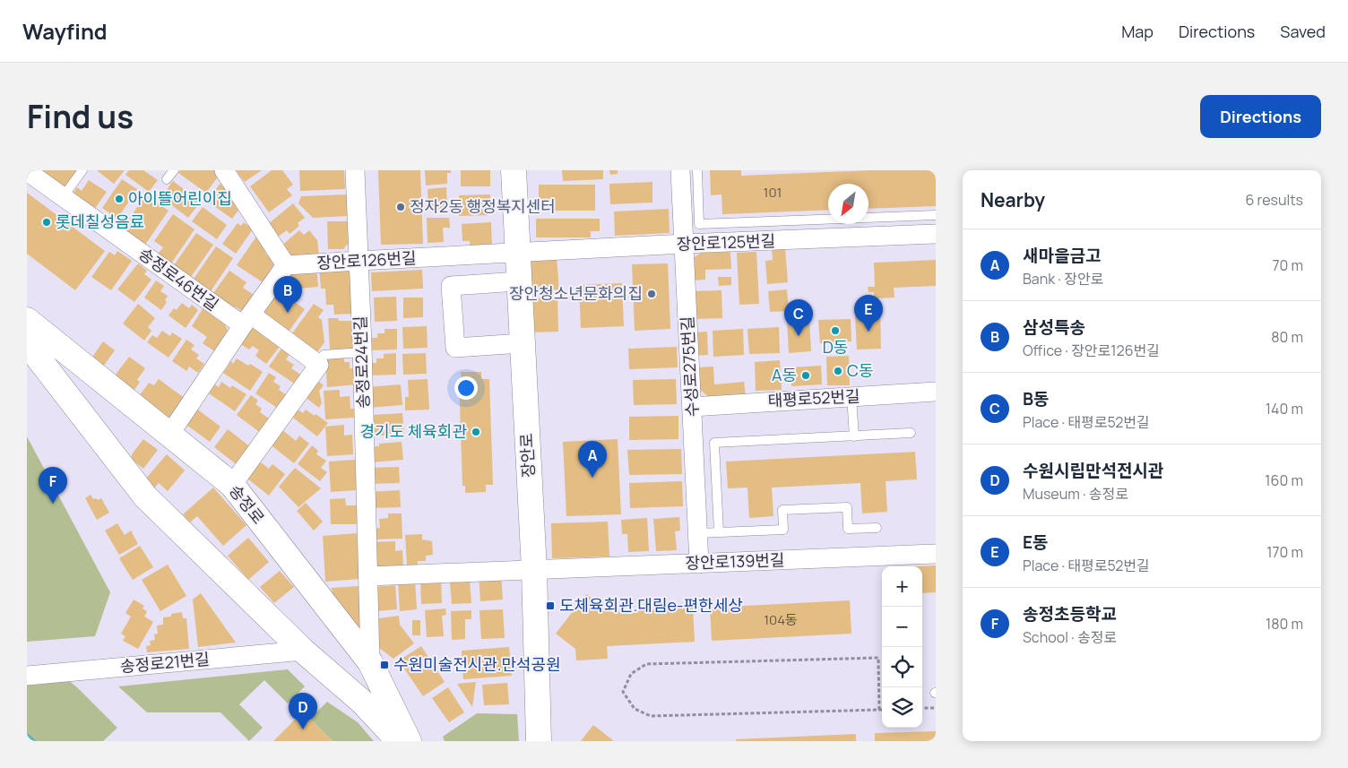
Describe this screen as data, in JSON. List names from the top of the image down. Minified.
{"streets":{"main road":["장안로","송정로"],"street":["장안로125번길","장안로126번길","송정로46번길","송정로24번길","수성로275번길","태평로52번길","장안로139번길","송정로21번길"]},"crossings":[["장안로125번길","장안로126번길"],["장안로125번길","수성로275번길"],["장안로125번길","장안로"],["장안로126번길","송정로24번길"],["장안로126번길","장안로"],["송정로24번길","송정로"],["송정로24번길","장안로139번길"],["수성로275번길","태평로52번길"],["수성로275번길","장안로139번길"],["장안로","장안로139번길"]],"places":{"other":["아이뜰어린이집","정자2동 행정복지센터","롯데칠성음료","장안청소년문화의집","D동","C동","A동","경기도 체육회관"],"transit":["도체육회관.대림e-편한세상","수원미술전시관.만석공원"]},"house_numbers":["101","104동"],"north":"bottom left","page":{"header":"Wayfind","nav":["Map","Directions","Saved"],"title":"Find us","buttons":"Directions","heading":["Nearby","6 results"],"list":[{"mark":"A","name":"새마을금고","note":"Bank · 장안로","value":"70 m"},{"mark":"B","name":"삼성특송","note":"Office · 장안로126번길","value":"80 m"},{"mark":"C","name":"B동","note":"Place · 태평로52번길","value":"140 m"},{"mark":"D","name":"수원시립만석전시관","note":"Museum · 송정로","value":"160 m"},{"mark":"E","name":"E동","note":"Place · 태평로52번길","value":"170 m"},{"mark":"F","name":"송정초등학교","note":"School · 송정로","value":"180 m"}],"pins":["B","E","C","A","F","D"],"map_buttons":["+","−"]}}
